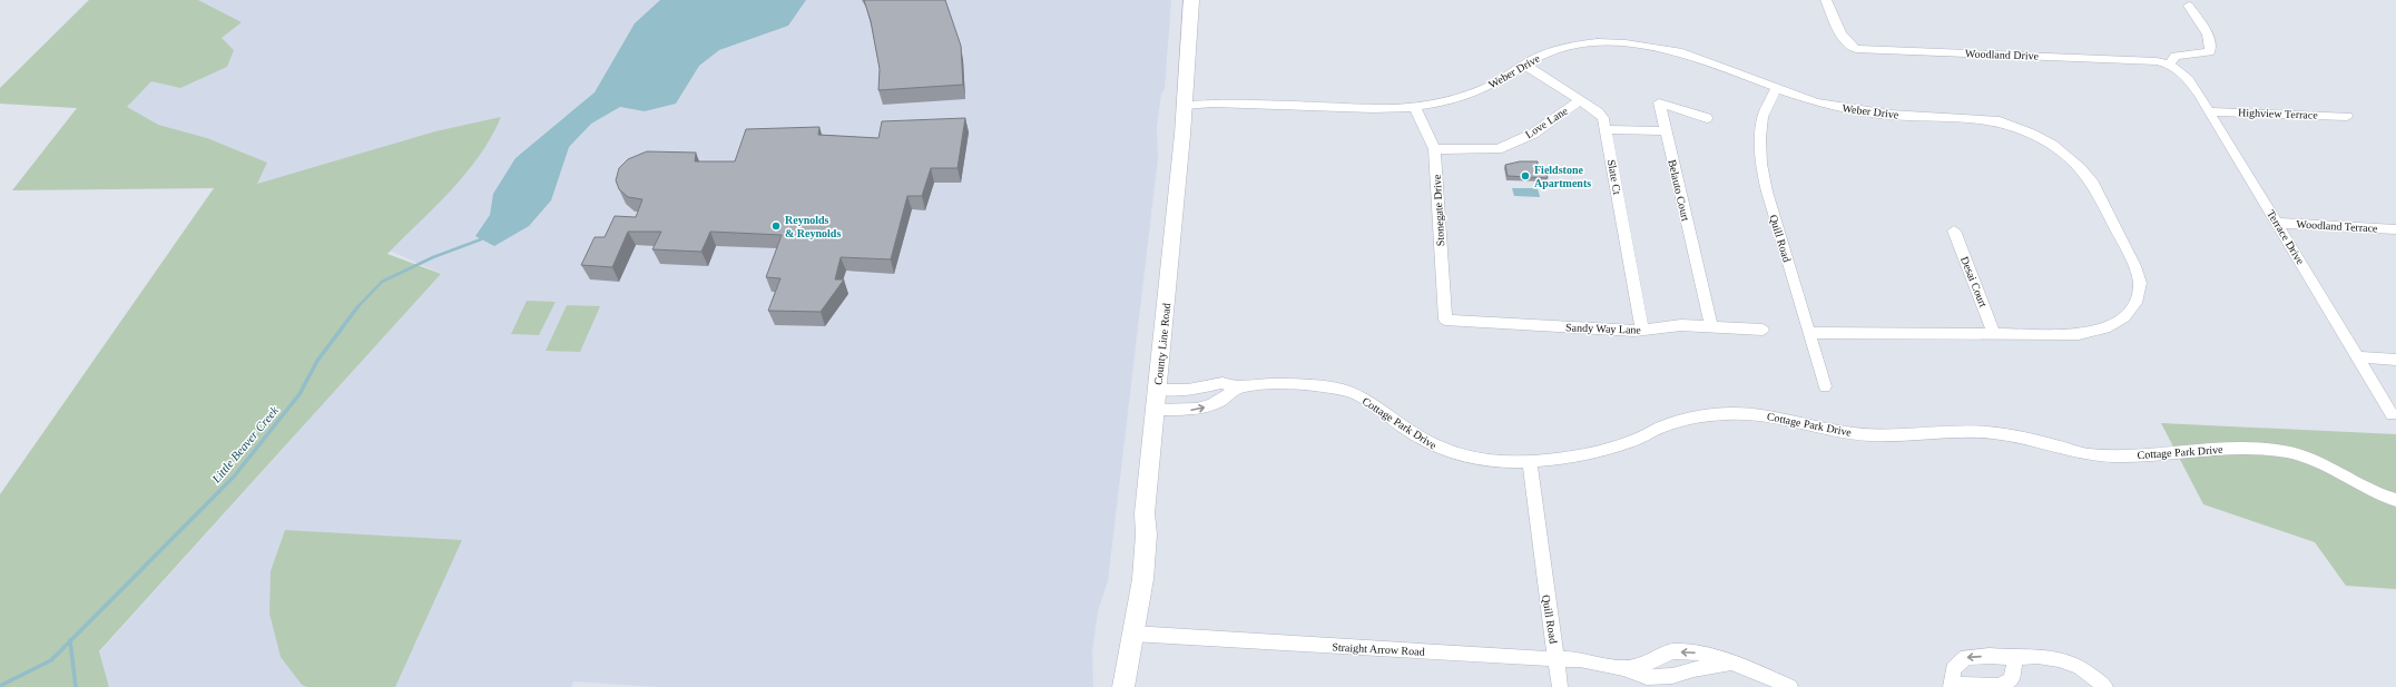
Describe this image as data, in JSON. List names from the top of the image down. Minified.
{"streets":{"main road":["County Line Road"],"street":["Woodland Drive","Weber Drive","Highview Terrace","Love Lane","Slate Ct","Belauto Court","Stonegate Drive","Woodland Terrace","Terrace Drive","Quill Road","Desai Court","Sandy Way Lane","Cottage Park Drive","Straight Arrow Road"]},"crossings":[["Woodland Drive","Terrace Drive"],["Weber Drive","Slate Ct"],["Weber Drive","Stonegate Drive"],["Weber Drive","Quill Road"],["Weber Drive","Desai Court"],["Weber Drive","County Line Road"],["Highview Terrace","Terrace Drive"],["Love Lane","Slate Ct"],["Love Lane","Stonegate Drive"],["Slate Ct","Sandy Way Lane"],["Belauto Court","Sandy Way Lane"],["Stonegate Drive","Sandy Way Lane"],["Woodland Terrace","Terrace Drive"],["Quill Road","Cottage Park Drive"],["Quill Road","Straight Arrow Road"],["County Line Road","Cottage Park Drive"],["County Line Road","Straight Arrow Road"]],"water":["Little Beaver Creek"],"places":["Fieldstone Apartments","Reynolds & Reynolds"]}
